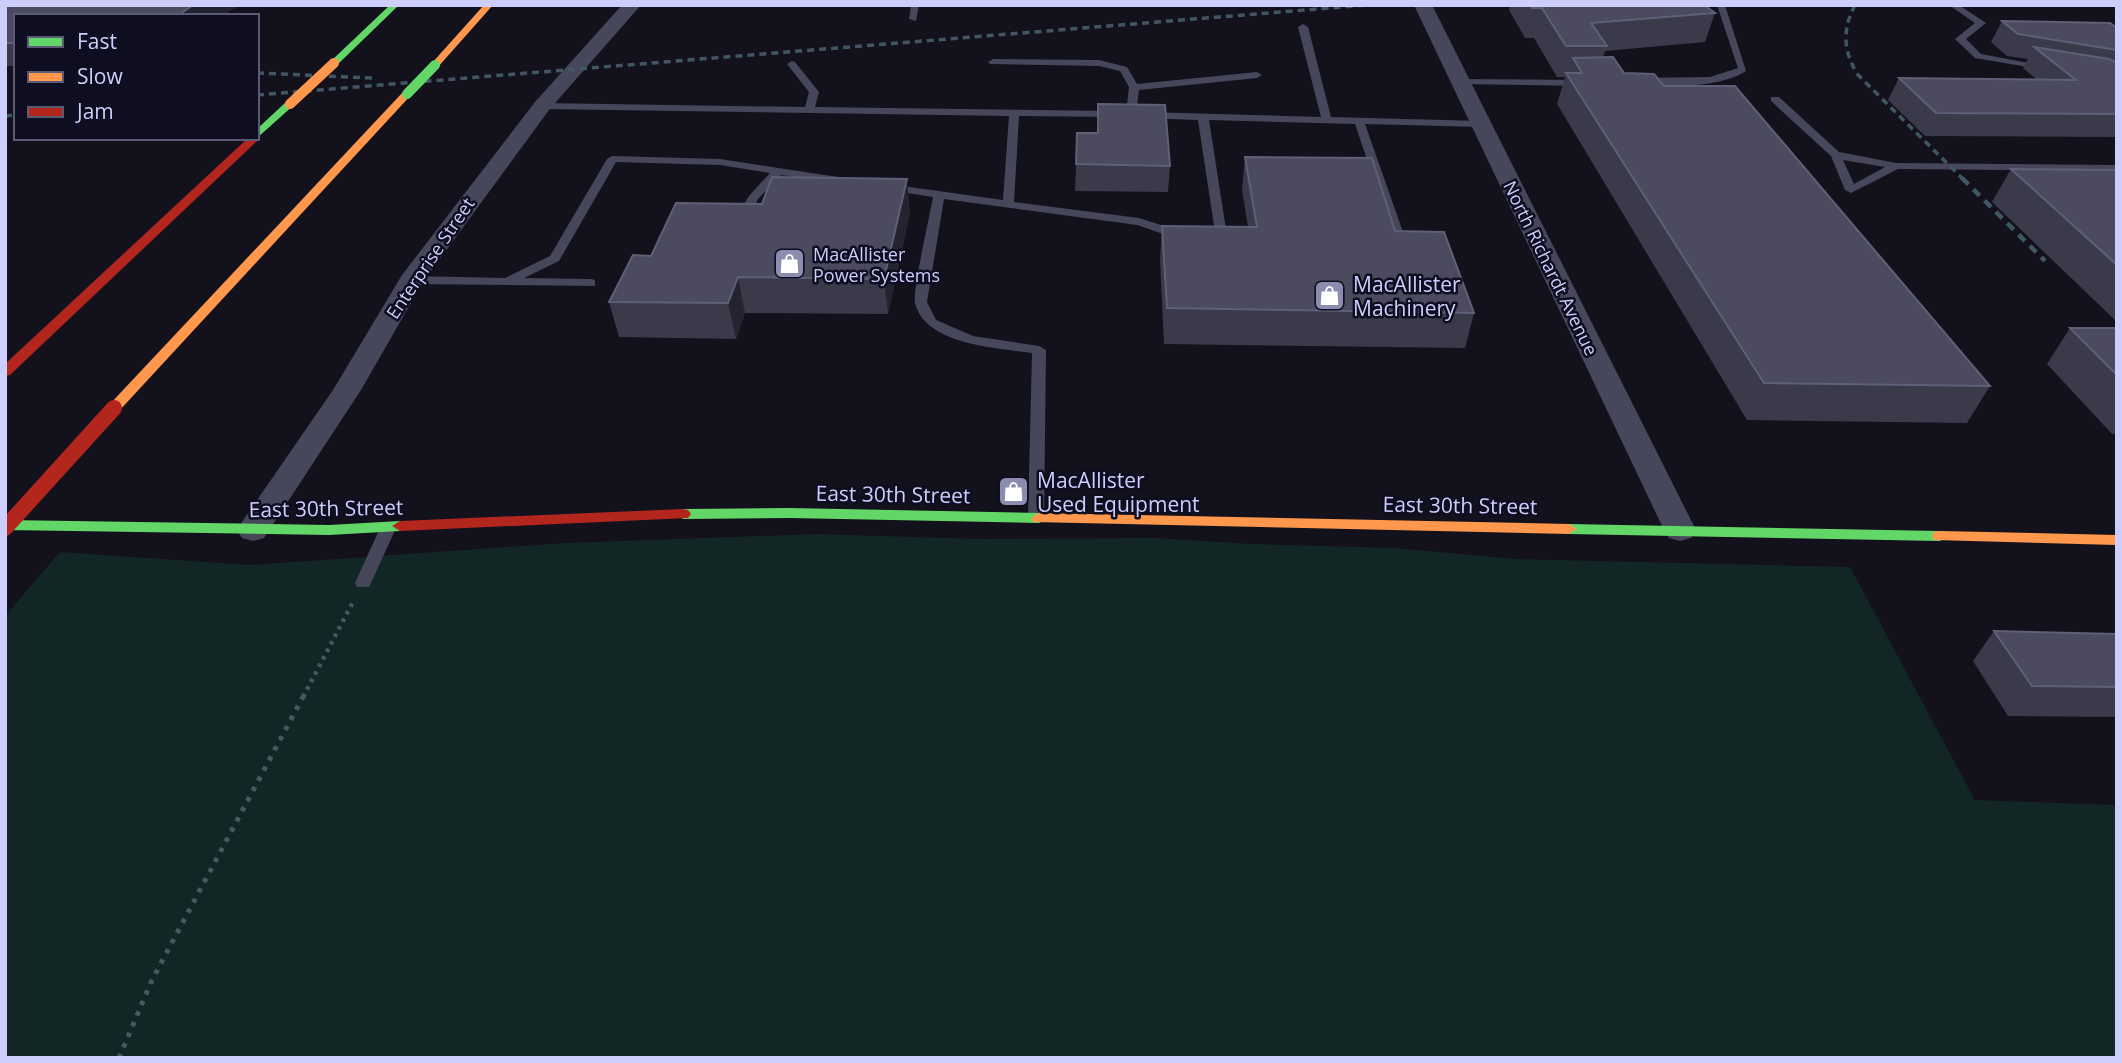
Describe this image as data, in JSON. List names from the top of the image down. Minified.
{"streets":{"main road":["East 30th Street"],"street":["Enterprise Street","North Richardt Avenue"]},"crossings":[["Enterprise Street","East 30th Street"],["North Richardt Avenue","East 30th Street"]],"places":{"shop":["MacAllister Power Systems","MacAllister Machinery","MacAllister Used Equipment"]},"legend":["Fast","Slow","Jam"]}
